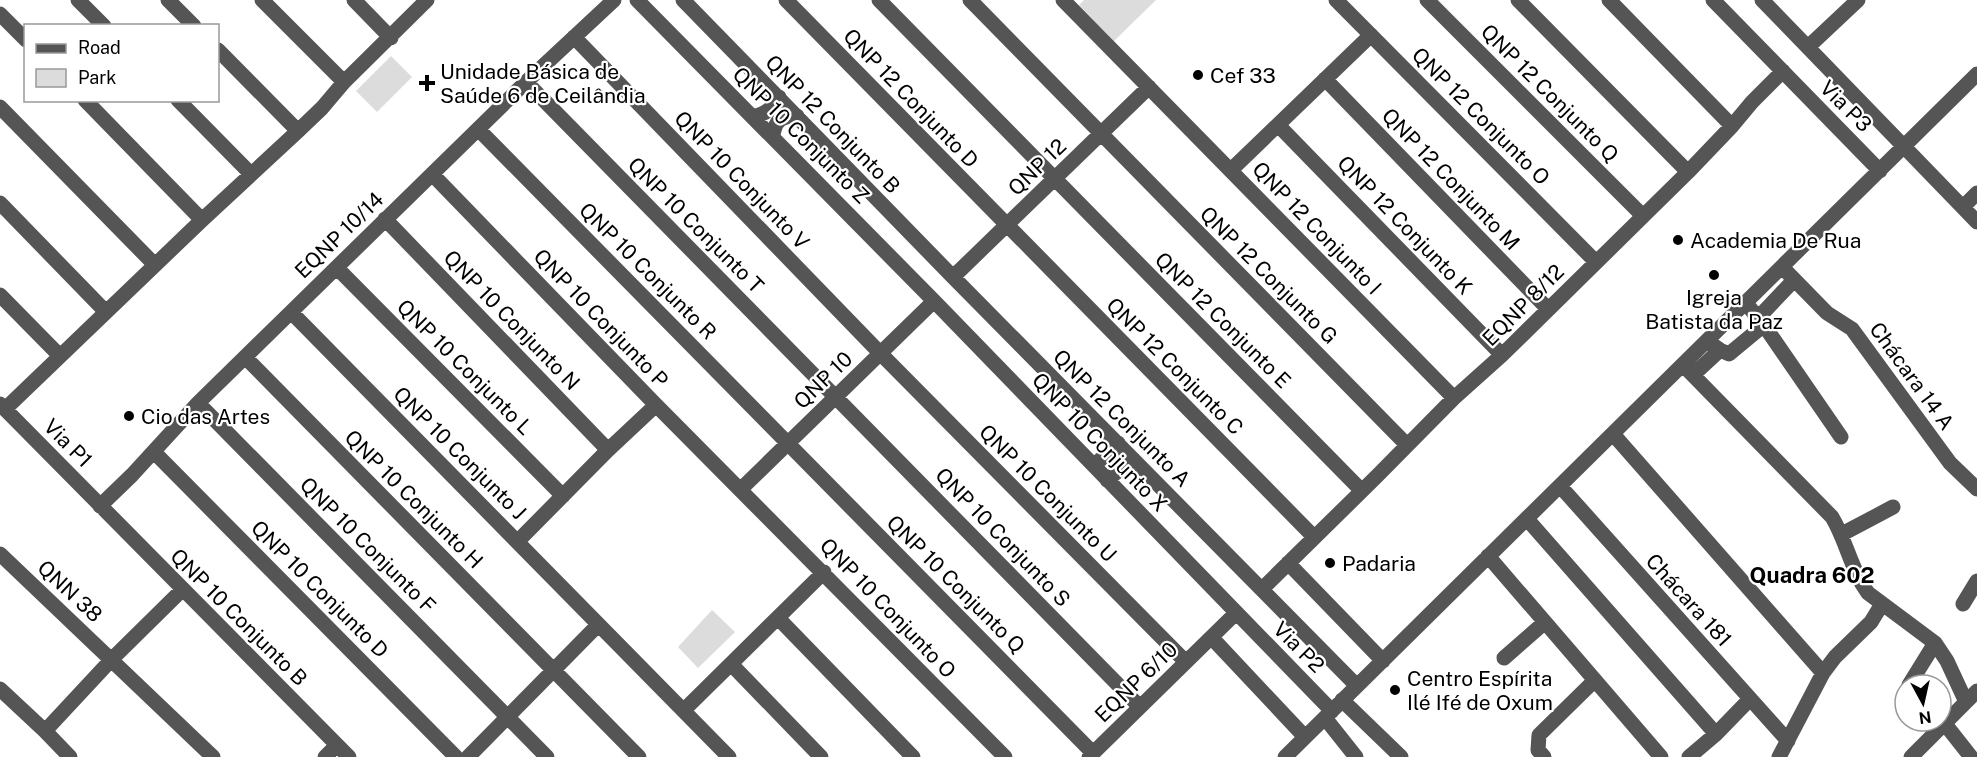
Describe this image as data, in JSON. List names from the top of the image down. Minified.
{"streets":{"street":["QNP 12 Conjunto Q","QNP 12 Conjunto D","Via P3","QNP 12 Conjunto O","QNP 12 Conjunto B","QNP 10 Conjunto Z","QNP 12","QNP 12 Conjunto M","QNP 10 Conjunto V","QNP 10 Conjunto T","QNP 12 Conjunto K","QNP 12 Conjunto I","EQNP 10/14","QNP 10 Conjunto R","QNP 12 Conjunto G","EQNP 8/12","QNP 10 Conjunto P","QNP 10 Conjunto N","QNP 12 Conjunto E","QNP 12 Conjunto C","QNP 10 Conjunto L","Chácara 14 A","QNP 10","QNP 12 Conjunto A","QNP 10 Conjunto X","Via P1","QNP 10 Conjunto J","QNP 10 Conjunto U","QNP 10 Conjunto H","QNP 10 Conjunto S","QNP 10 Conjunto F","QNP 10 Conjunto Q","QNP 10 Conjunto D","QNN 38","Chácara 181","QNP 10 Conjunto O","QNP 10 Conjunto B","Via P2","EQNP 6/10"]},"crossings":[["QNP 12 Conjunto Q","EQNP 8/12"],["QNP 12 Conjunto D","QNP 12"],["QNP 12 Conjunto D","QNP 12 Conjunto C"],["Via P3","EQNP 8/12"],["QNP 12 Conjunto O","EQNP 8/12"],["QNP 12 Conjunto B","QNP 12"],["QNP 12 Conjunto B","QNP 12 Conjunto A"],["QNP 10 Conjunto Z","QNP 10"],["QNP 10 Conjunto Z","QNP 10 Conjunto X"],["QNP 12","QNP 12 Conjunto I"],["QNP 12","QNP 12 Conjunto G"],["QNP 12","QNP 12 Conjunto E"],["QNP 12","QNP 12 Conjunto C"],["QNP 12","QNP 12 Conjunto A"],["QNP 12 Conjunto M","EQNP 8/12"],["QNP 10 Conjunto V","EQNP 10/14"],["QNP 10 Conjunto V","QNP 10"],["QNP 10 Conjunto V","QNP 10 Conjunto U"],["QNP 10 Conjunto T","EQNP 10/14"],["QNP 10 Conjunto T","QNP 10"],["QNP 10 Conjunto T","QNP 10 Conjunto S"],["QNP 12 Conjunto K","EQNP 8/12"],["QNP 12 Conjunto I","EQNP 8/12"],["EQNP 10/14","QNP 10 Conjunto R"],["EQNP 10/14","QNP 10 Conjunto P"],["EQNP 10/14","QNP 10 Conjunto N"],["EQNP 10/14","QNP 10 Conjunto L"],["EQNP 10/14","Via P1"],["EQNP 10/14","QNP 10 Conjunto J"],["EQNP 10/14","QNP 10 Conjunto H"],["EQNP 10/14","QNP 10 Conjunto F"],["EQNP 10/14","QNP 10 Conjunto D"],["EQNP 10/14","QNP 10 Conjunto B"],["QNP 10 Conjunto R","QNP 10"],["QNP 10 Conjunto R","QNP 10 Conjunto Q"],["QNP 12 Conjunto G","EQNP 8/12"],["EQNP 8/12","QNP 12 Conjunto E"],["EQNP 8/12","QNP 12 Conjunto C"],["EQNP 8/12","QNP 12 Conjunto A"],["EQNP 8/12","Via P2"],["QNP 10 Conjunto P","QNP 10"],["QNP 10 Conjunto P","QNP 10 Conjunto O"],["QNP 10","QNP 10 Conjunto X"],["QNP 10","QNP 10 Conjunto U"],["QNP 10","QNP 10 Conjunto S"],["QNP 10","QNP 10 Conjunto Q"],["QNP 10","QNP 10 Conjunto O"],["QNP 12 Conjunto A","Via P2"],["QNP 10 Conjunto X","Via P2"],["QNP 10 Conjunto X","EQNP 6/10"],["Via P1","QNP 10 Conjunto B"],["QNP 10 Conjunto U","EQNP 6/10"],["QNP 10 Conjunto S","EQNP 6/10"],["QNP 10 Conjunto Q","EQNP 6/10"],["Via P2","EQNP 6/10"]],"districts":["Quadra 602"],"places":{"other":["Cef 33","Academia De Rua","Igreja Batista da Paz","Cio das Artes","Padaria","Centro Espírita Ilé Ifé de Oxum"],"health":["Unidade Básica de Saúde 6 de Ceilândia"]},"legend":["Road","Park"],"north":"bottom"}
